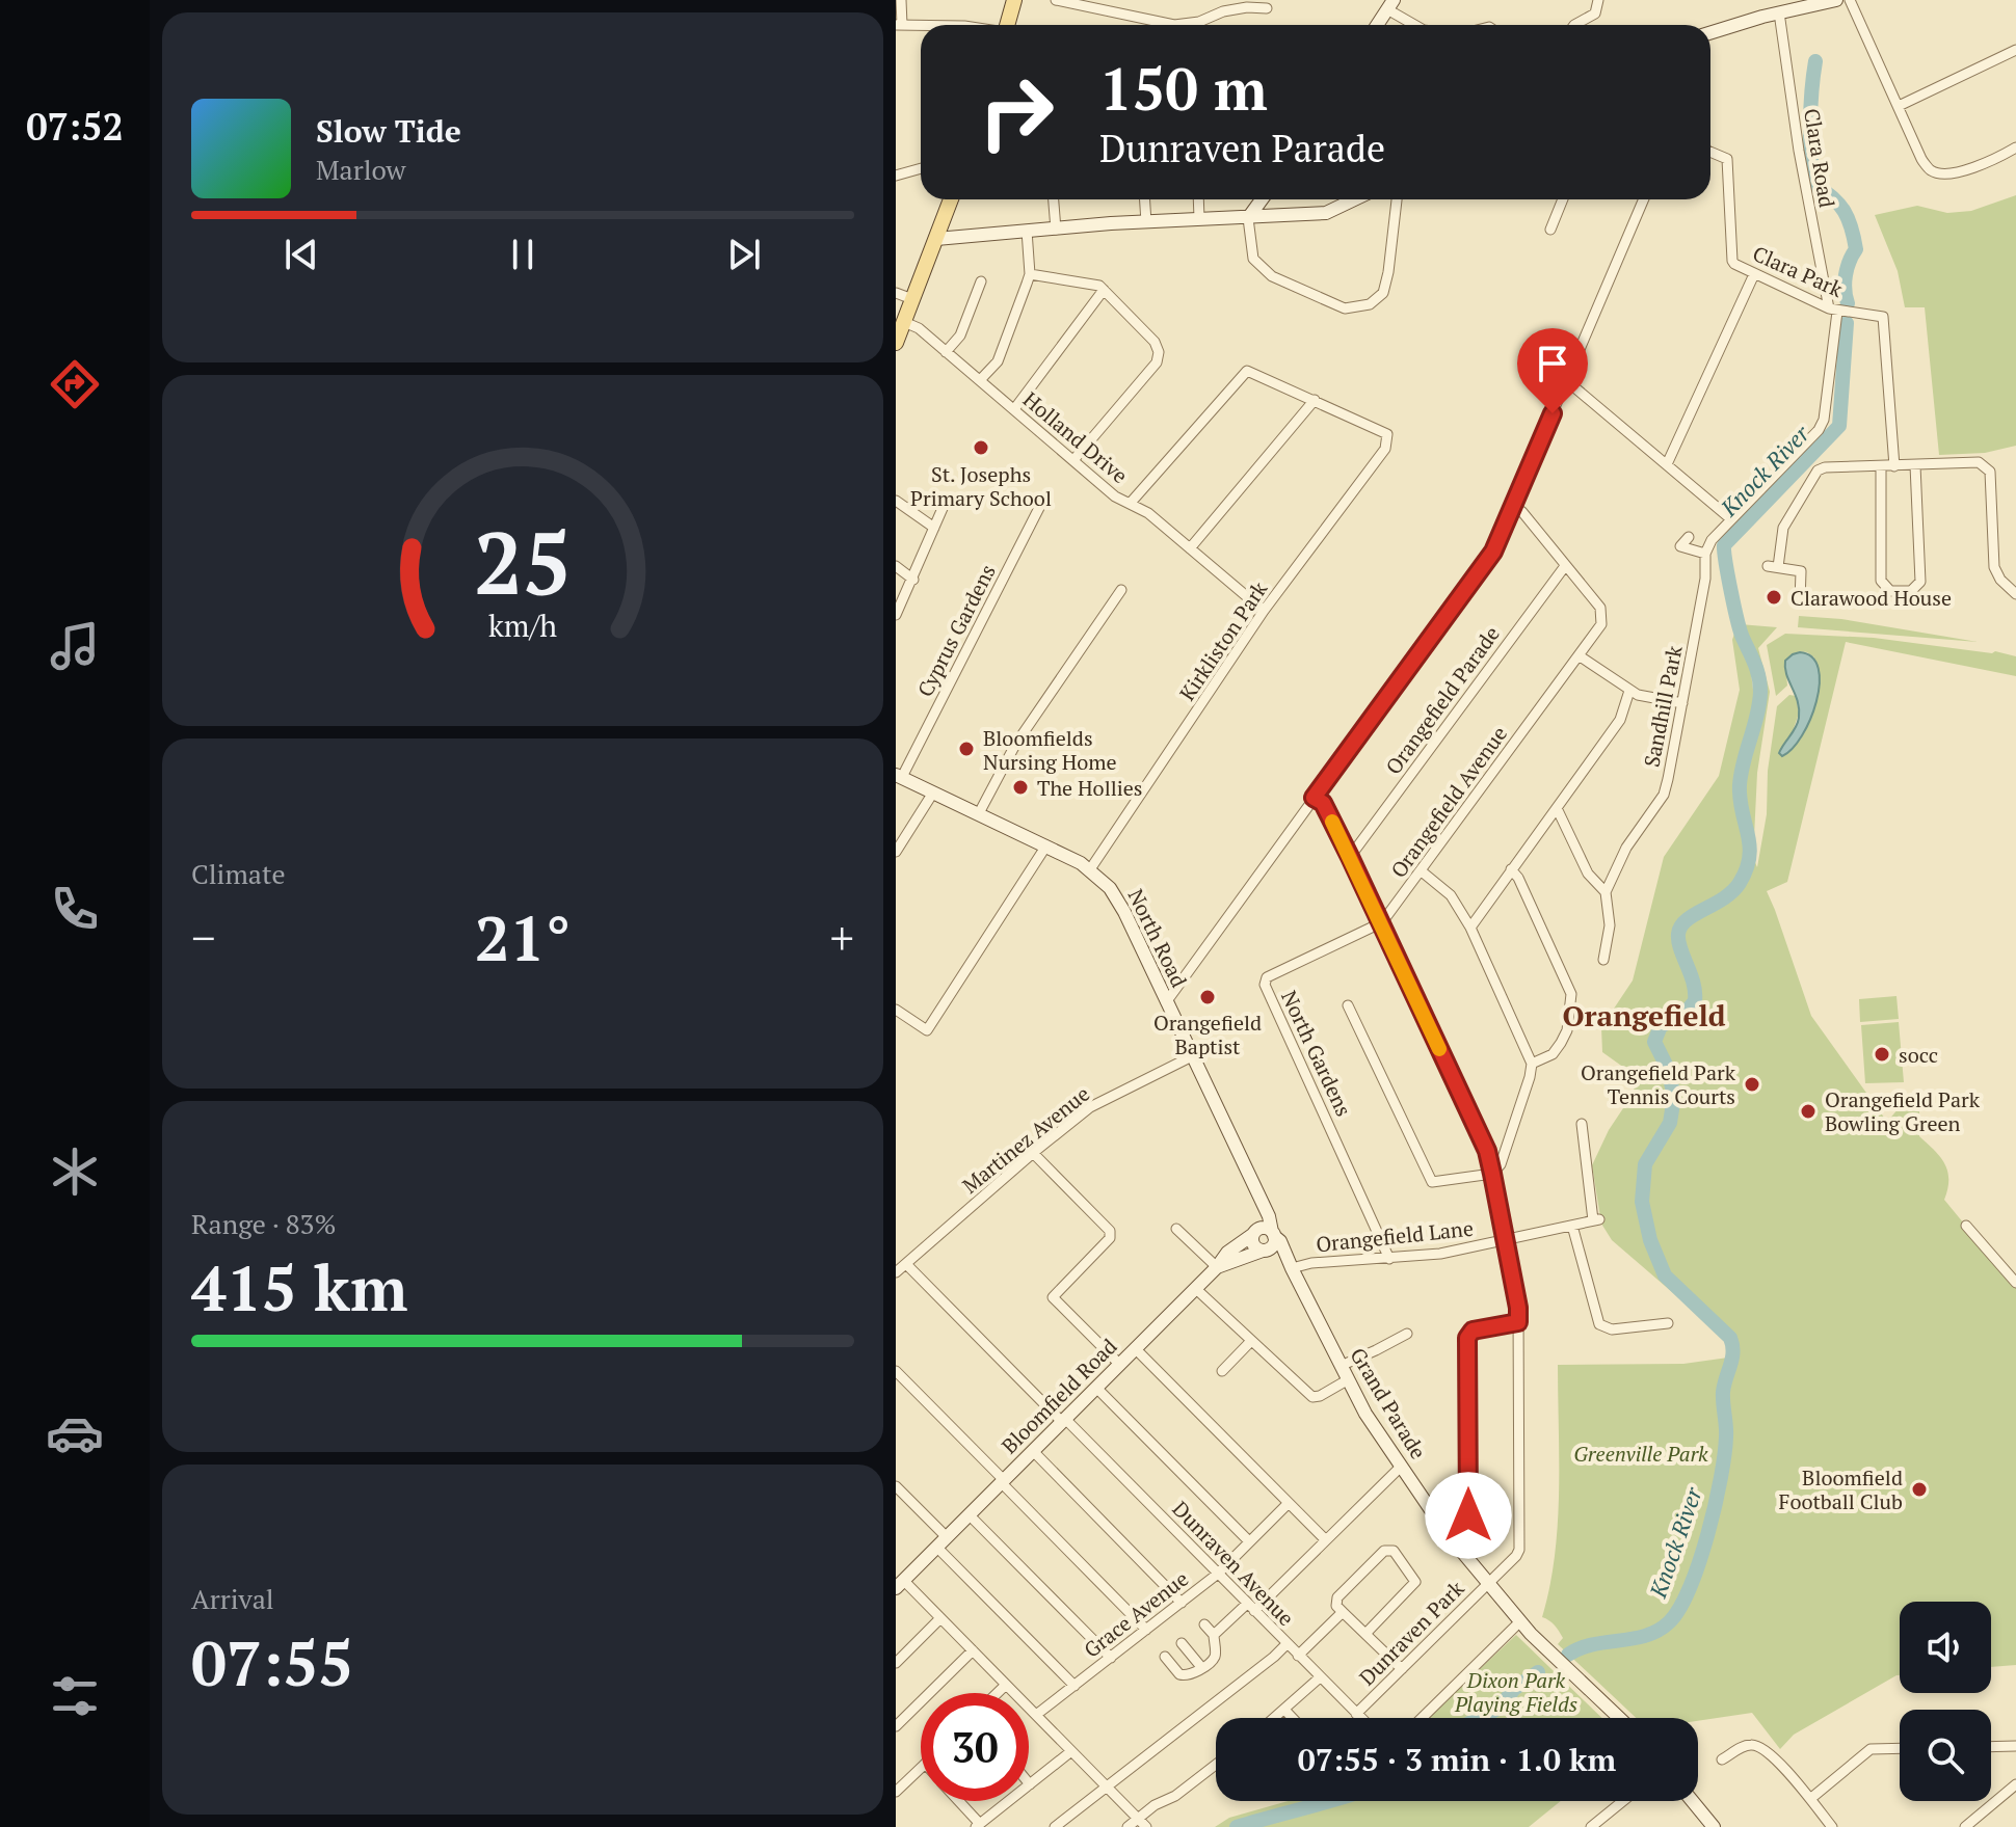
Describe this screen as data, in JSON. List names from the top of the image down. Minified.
{"streets":{"street":["Clara Road","Clara Park","Holland Drive","Cyprus Gardens","Kirkliston Park","Orangefield Parade","Sandhill Park","Orangefield Avenue","North Road","North Gardens","Martinez Avenue","Orangefield Lane","Bloomfield Road","Grand Parade","Dunraven Avenue","Grace Avenue","Dunraven Park"]},"crossings":[["Clara Road","Clara Park"],["Holland Drive","Kirkliston Park"],["Cyprus Gardens","North Road"],["Kirkliston Park","North Road"],["Orangefield Parade","Orangefield Avenue"],["Orangefield Avenue","North Gardens"],["North Road","Martinez Avenue"],["North Road","Bloomfield Road"],["North Road","Grand Parade"],["North Gardens","Orangefield Lane"],["Martinez Avenue","Dunraven Avenue"],["Orangefield Lane","Grand Parade"],["Orangefield Lane","Dunraven Park"],["Bloomfield Road","Grand Parade"],["Bloomfield Road","Dunraven Avenue"],["Grand Parade","Dunraven Park"],["Dunraven Avenue","Grace Avenue"],["Dunraven Avenue","Dunraven Park"]],"districts":["Orangefield"],"water":["Knock River"],"parks":["Greenville Park","Dixon Park Playing Fields"],"places":["St. Josephs Primary School","Clarawood House","Bloomfields Nursing Home","The Hollies","Orangefield Baptist","socc","Orangefield Park Tennis Courts","Orangefield Park Bowling Green","Bloomfield Football Club"],"page":{"tabs":"07:52","turn":["150 m","Dunraven Parade"],"song":["Slow Tide","Marlow"],"tile":["Climate",["Range · 83%","415 km"],["Arrival","07:55"]],"heat":["−","21°","+"],"limit":"30","trip":"07:55 · 3 min · 1.0 km","gauge":["25","km/h"]}}
